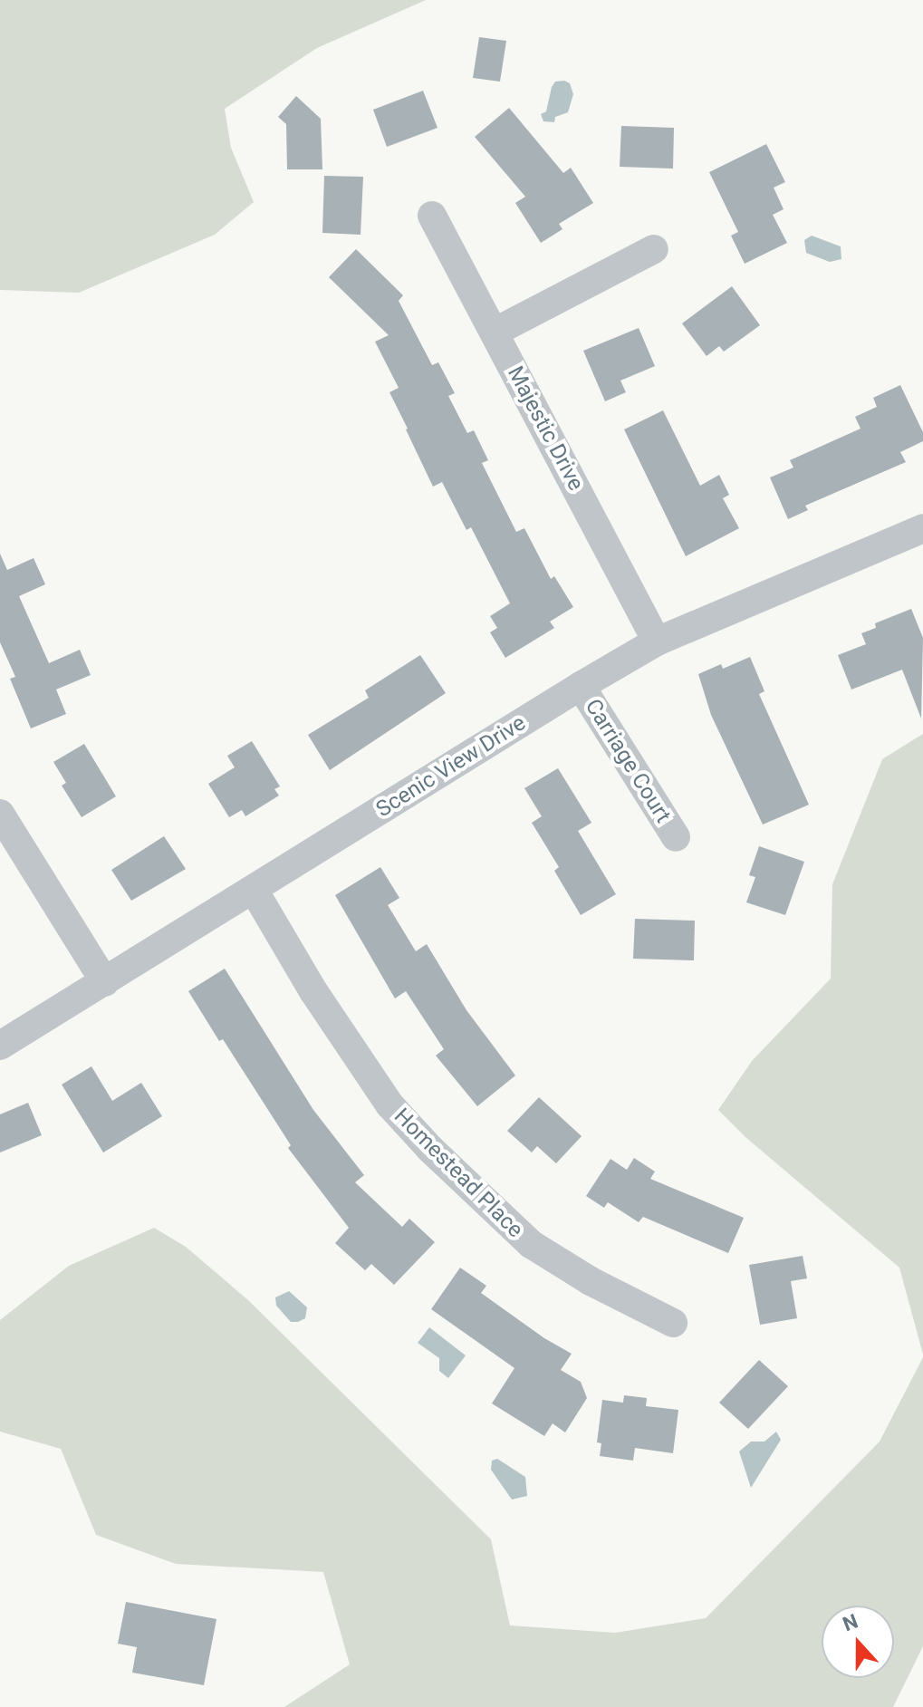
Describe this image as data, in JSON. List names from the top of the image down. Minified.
{"streets":{"street":["Majestic Drive","Carriage Court","Scenic View Drive","Homestead Place"]},"crossings":[["Majestic Drive","Scenic View Drive"],["Carriage Court","Scenic View Drive"],["Scenic View Drive","Homestead Place"]],"north":"top"}
